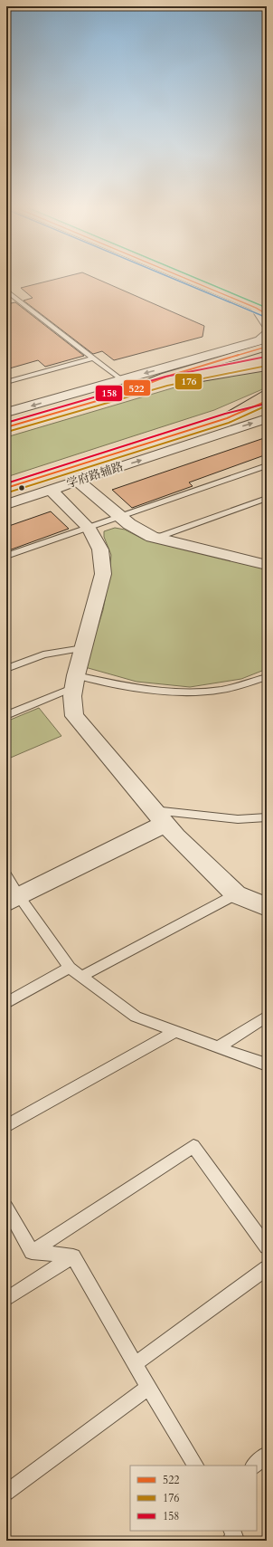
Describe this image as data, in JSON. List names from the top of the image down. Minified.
{"streets":{"street":["学府路辅路"]},"lines":["transit line 522","transit line 158","transit line 176"],"legend":["522","176","158"]}
